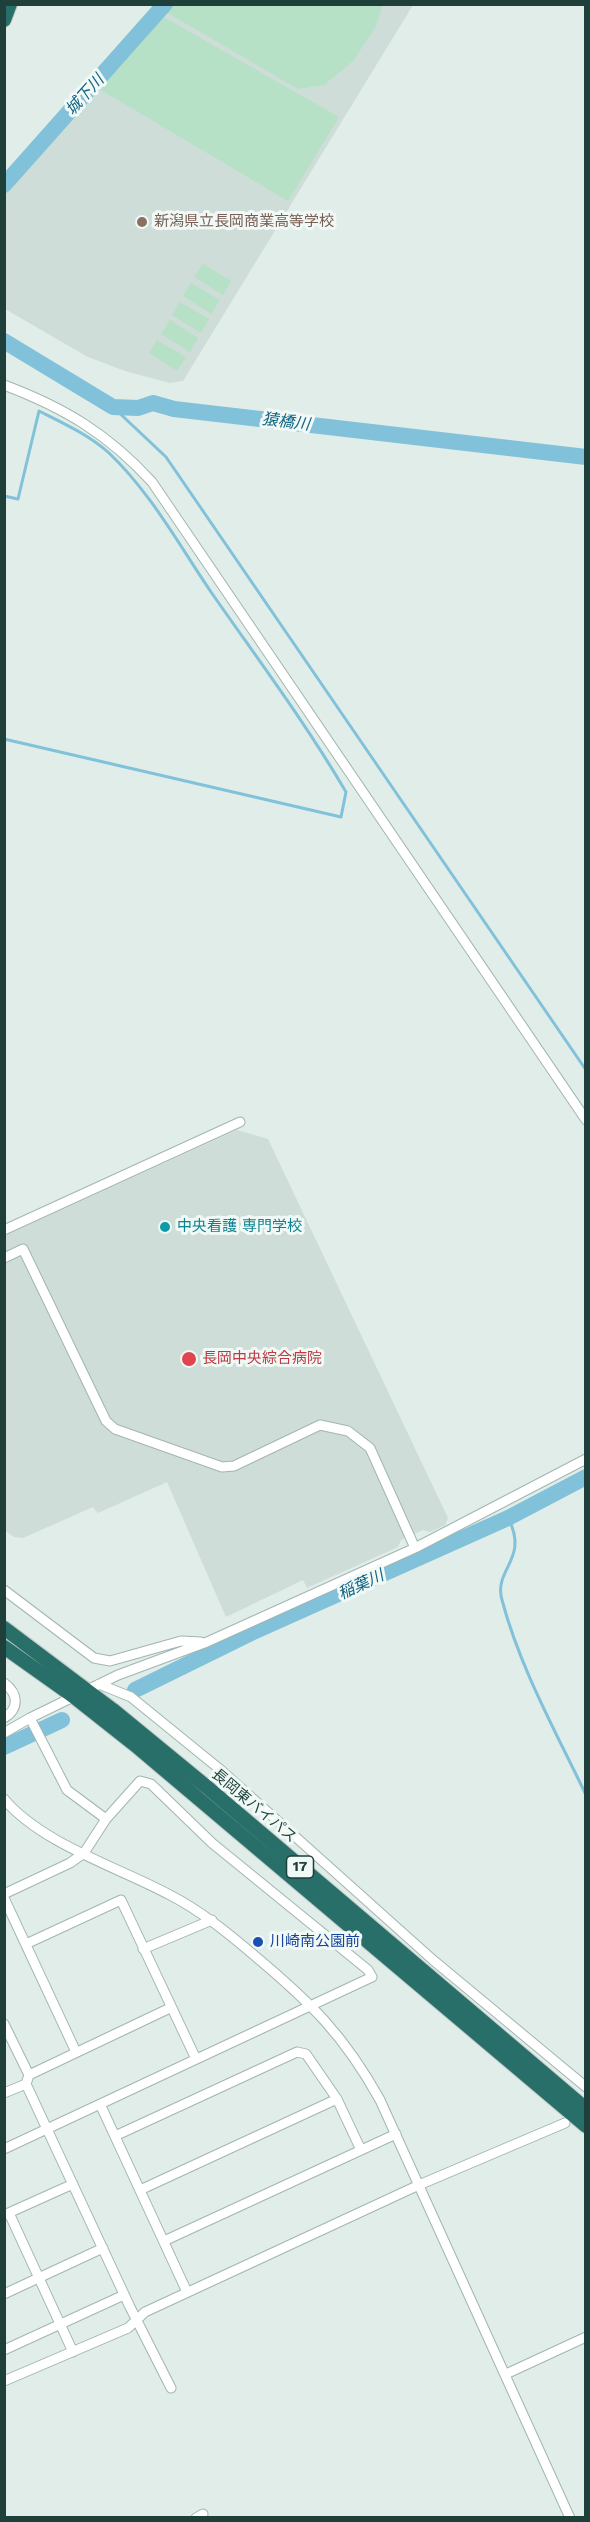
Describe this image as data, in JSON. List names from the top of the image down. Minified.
{"streets":{"highway":["長岡東バイパス","17"]},"water":["城下川","猿橋川","稲葉川"],"places":["新潟県立長岡商業高等学校","中央看護 専門学校","長岡中央綜合病院","川崎南公園前"]}
